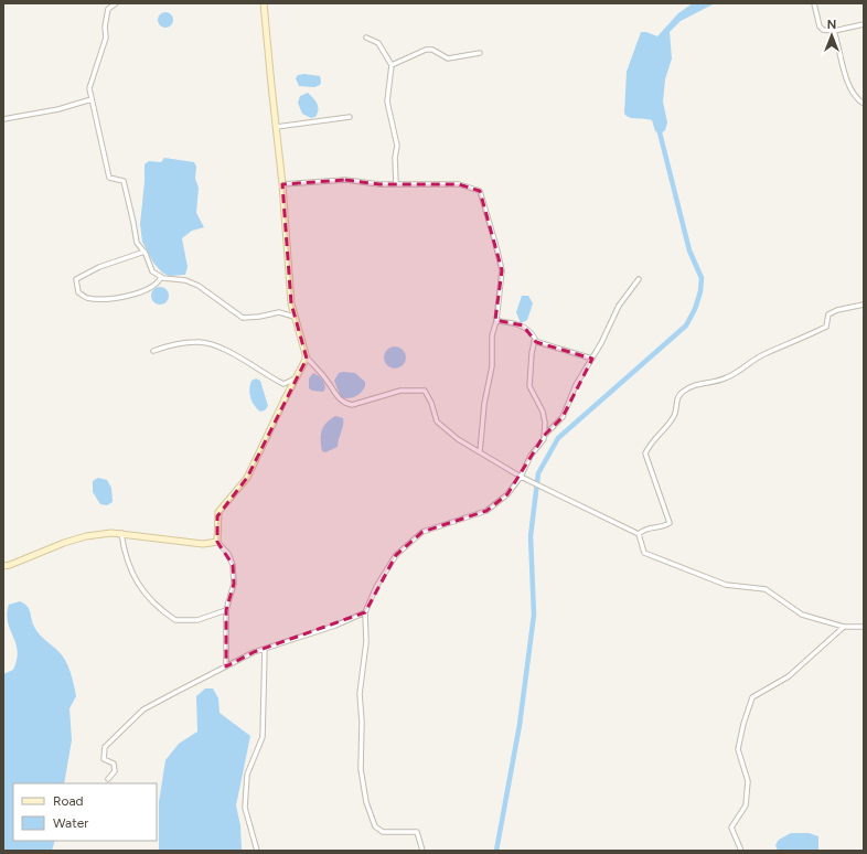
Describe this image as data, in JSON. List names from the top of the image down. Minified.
{"legend":["Road","Water"],"north":"top"}
